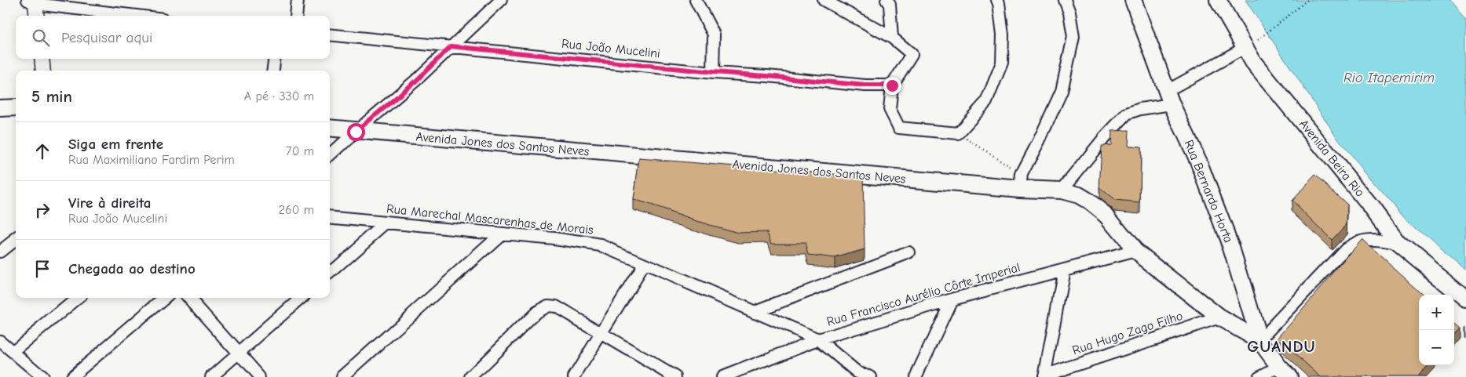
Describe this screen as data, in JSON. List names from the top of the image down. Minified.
{"streets":{"main road":["Avenida Jones dos Santos Neves","Avenida Beira Rio","Rua Bernardo Horta"],"street":["Rua João Mucelini","Rua Marechal Mascarenhas de Morais","Rua Francisco Aurélio Côrte Imperial","Rua Hugo Zago Filho"]},"crossings":[["Avenida Jones dos Santos Neves","Rua Bernardo Horta"],["Avenida Jones dos Santos Neves","Rua Francisco Aurélio Côrte Imperial"],["Avenida Jones dos Santos Neves","Rua Hugo Zago Filho"],["Rua Marechal Mascarenhas de Morais","Rua Francisco Aurélio Côrte Imperial"]],"districts":["GUANDU"],"water":["Rio Itapemirim"],"page":{"search":"Pesquisar aqui","heading":["5 min","A pé · 330 m"],"list":[["Siga em frente","Rua Maximiliano Fardim Perim","70 m"],["Vire à direita","Rua João Mucelini","260 m"],"Chegada ao destino"],"map_buttons":["+","−"]}}
